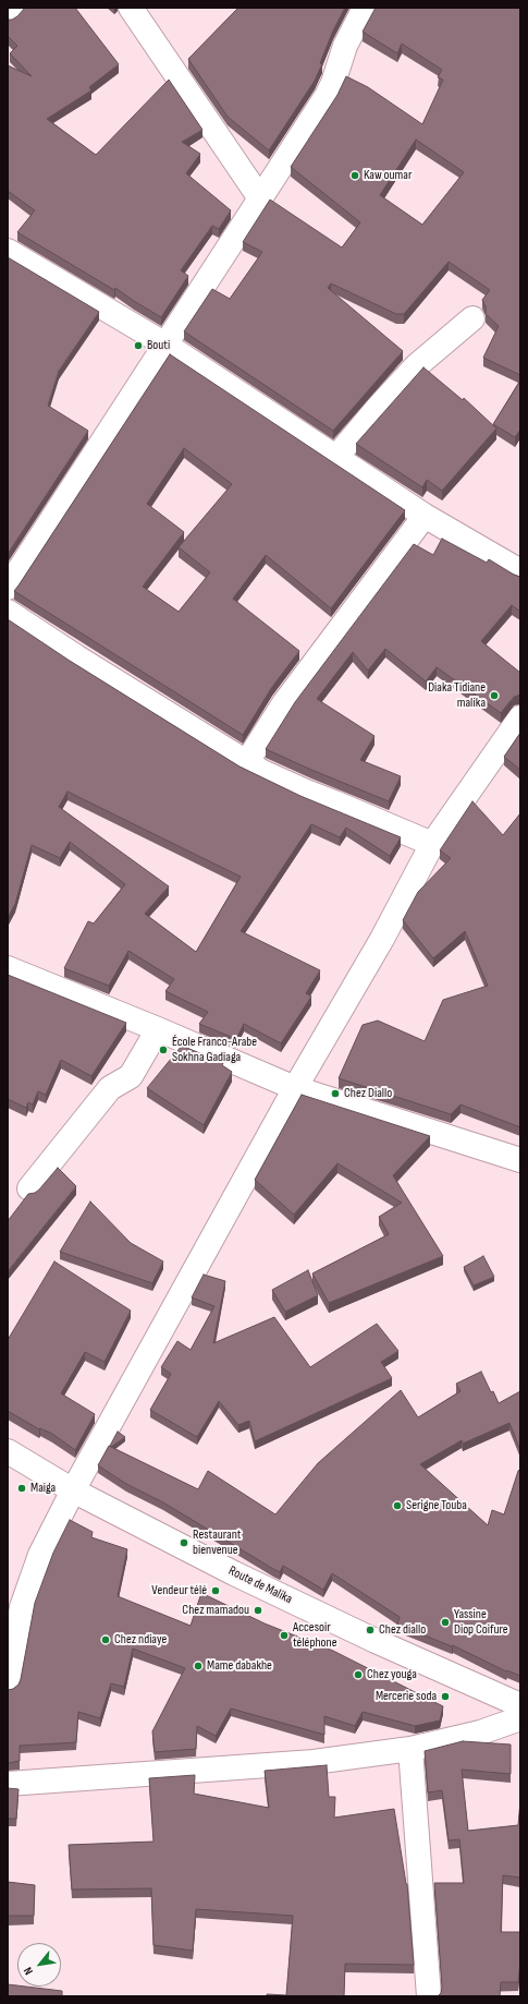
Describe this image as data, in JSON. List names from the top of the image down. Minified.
{"streets":{"street":["Route de Malika"]},"places":["Kaw oumar","Bouti","Diaka Tidiane malika","École Franco-Arabe Sokhna Gadiaga","Chez Diallo","Maiga","Serigne Touba","Restaurant bienvenue","Vendeur télé","Chez mamadou","Yassine Diop Coifure","Chez diallo","Accesoir téléphone","Chez ndiaye","Mame dabakhe","Chez youga","Mercerie soda"],"north":"bottom left"}
